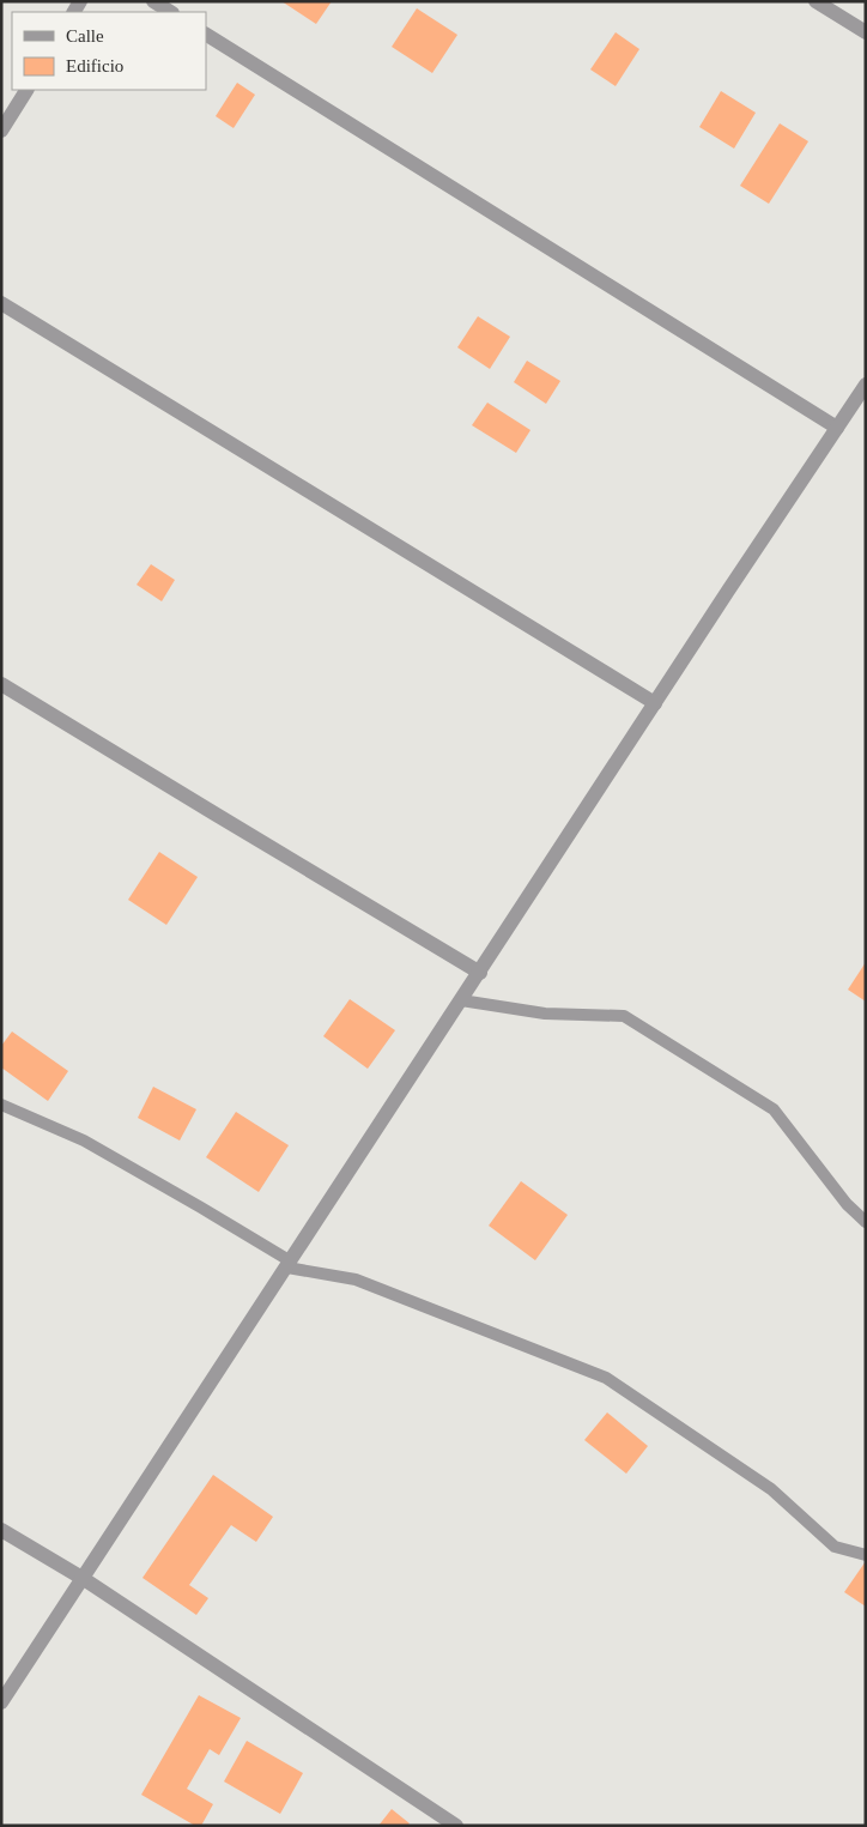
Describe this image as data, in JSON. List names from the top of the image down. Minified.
{"legend":["Calle","Edificio"]}
